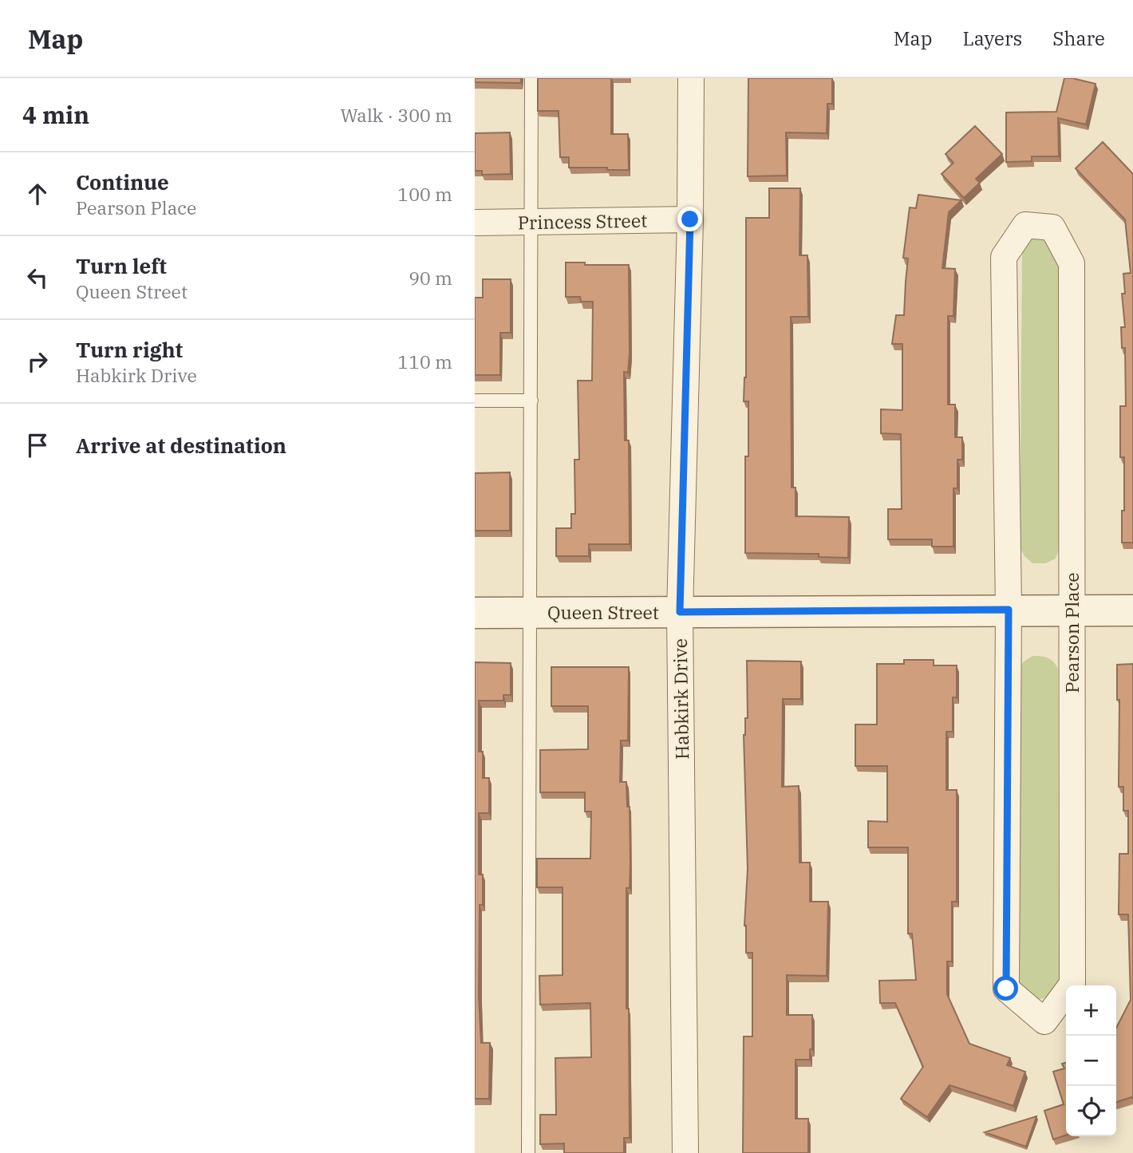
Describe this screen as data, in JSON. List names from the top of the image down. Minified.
{"streets":{"street":["Princess Street","Queen Street","Pearson Place","Habkirk Drive"]},"crossings":[["Princess Street","Habkirk Drive"],["Queen Street","Pearson Place"],["Queen Street","Habkirk Drive"]],"page":{"header":"Map","nav":["Map","Layers","Share"],"heading":["4 min","Walk · 300 m"],"list":[["Continue","Pearson Place","100 m"],["Turn left","Queen Street","90 m"],["Turn right","Habkirk Drive","110 m"],"Arrive at destination"],"map_buttons":["+","−"]}}
